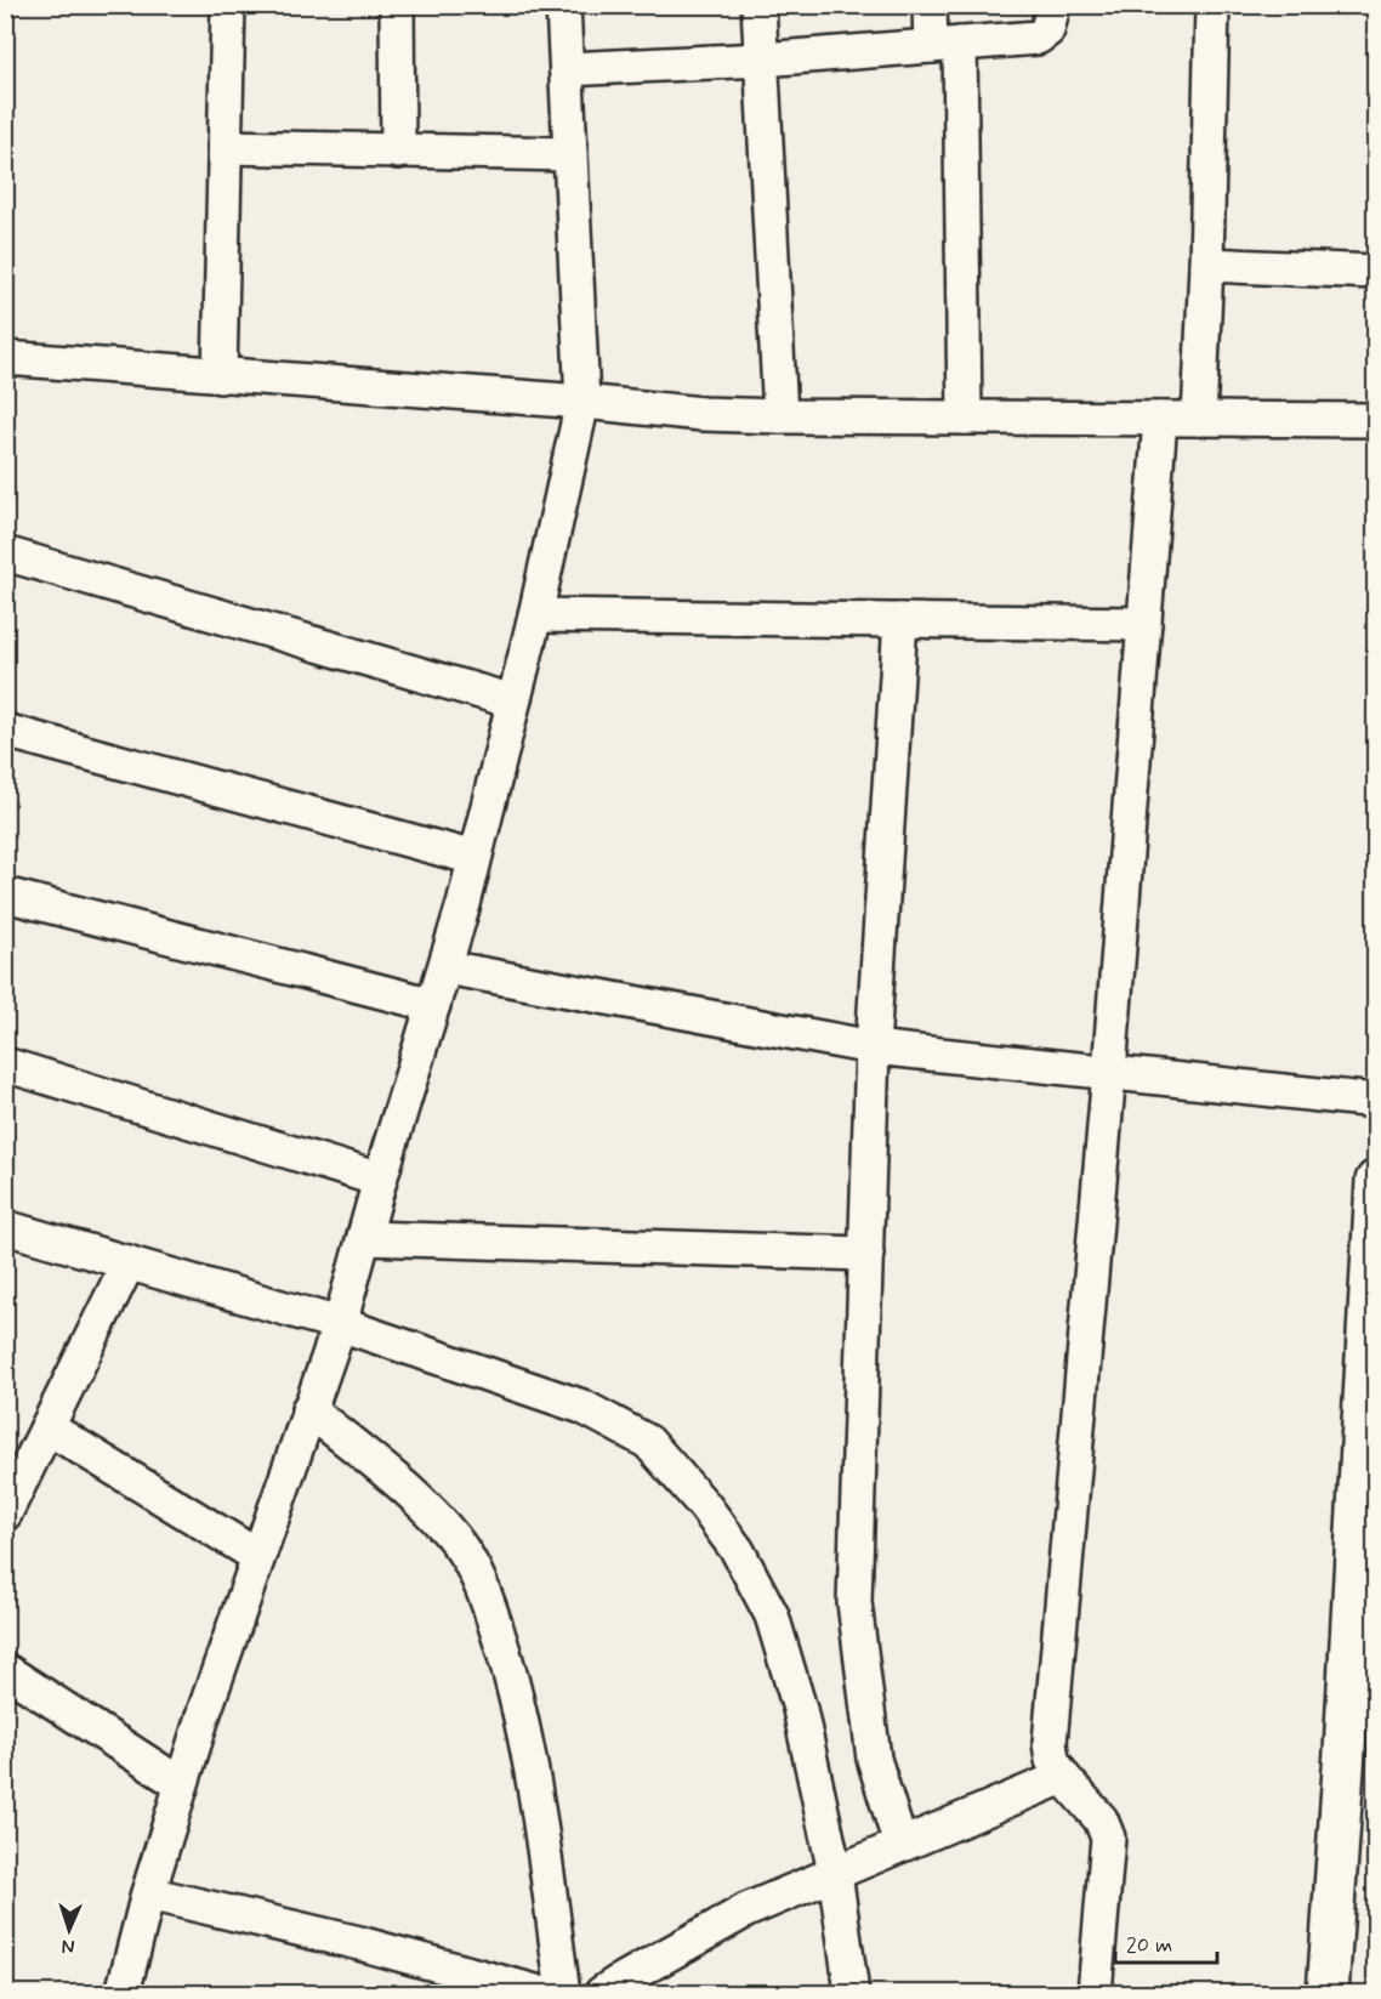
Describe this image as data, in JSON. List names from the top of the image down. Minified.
{"scale_bar":"20 m","north":"bottom"}
